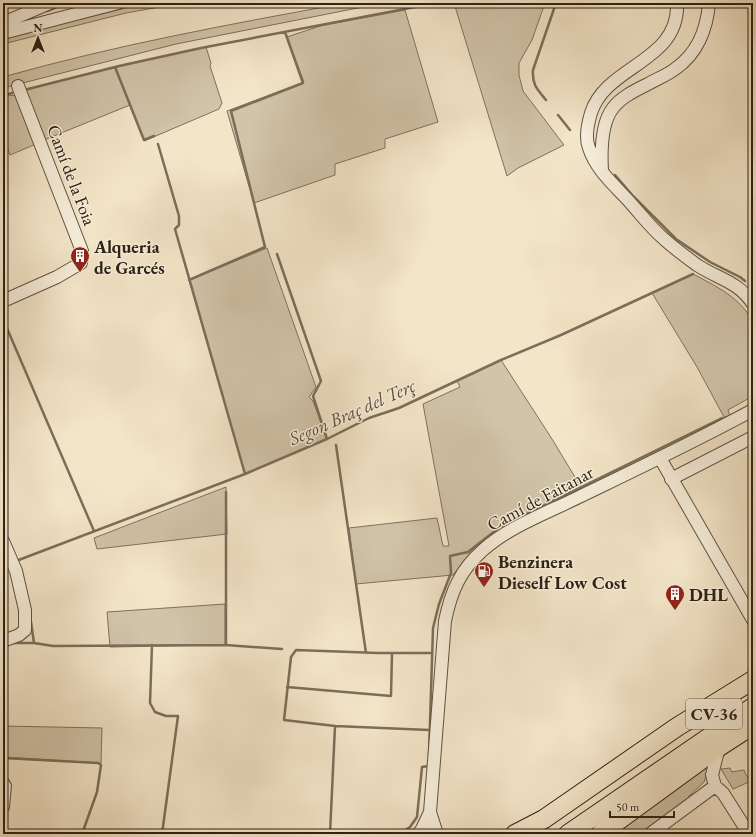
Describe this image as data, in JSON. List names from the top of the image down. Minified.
{"streets":{"highway":["CV-36"],"street":["Camí de la Foia","Camí de Faitanar"]},"water":["Segon Braç del Terç"],"places":{"building":["Alqueria de Garcés","DHL"],"fuel station":["Benzinera Dieself Low Cost"]},"scale_bar":"50 m","north":"top"}
